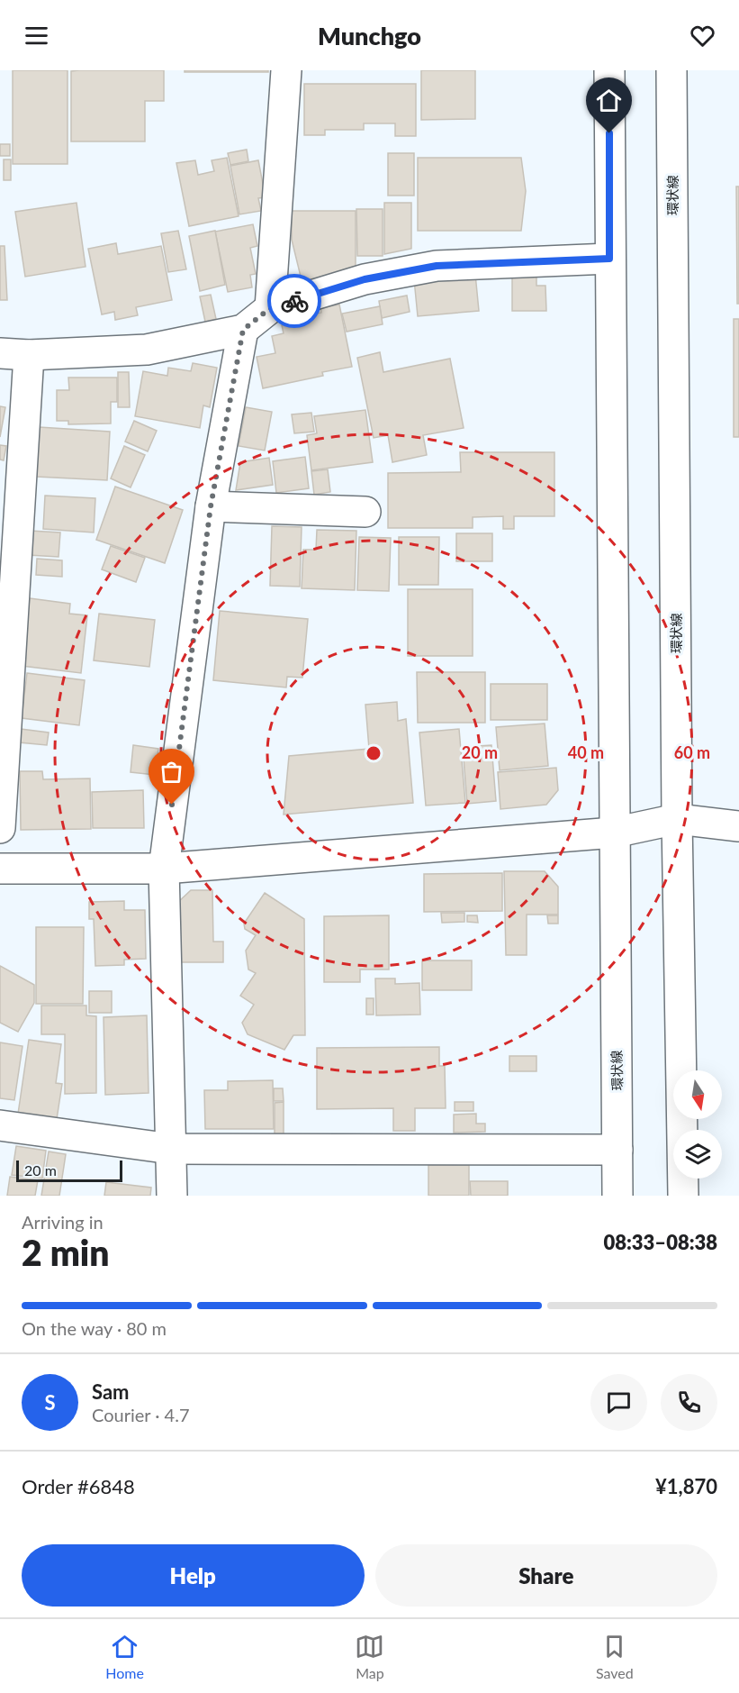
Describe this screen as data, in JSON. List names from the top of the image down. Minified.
{"streets":{"street":["環状線"]},"scale_bar":"20 m","north":"bottom","page":{"header":"Munchgo","scale":"20 m","heading":["2 min","Arriving in","08:33–08:38"],"panel":["Sam","Courier · 4.7","Order #6848","¥1,870"],"bar":"On the way · 80 m","round":"S","buttons":["Help","Share"],"tabs":["Home","Map","Saved"]},"rings":["20 m","40 m","60 m"]}
